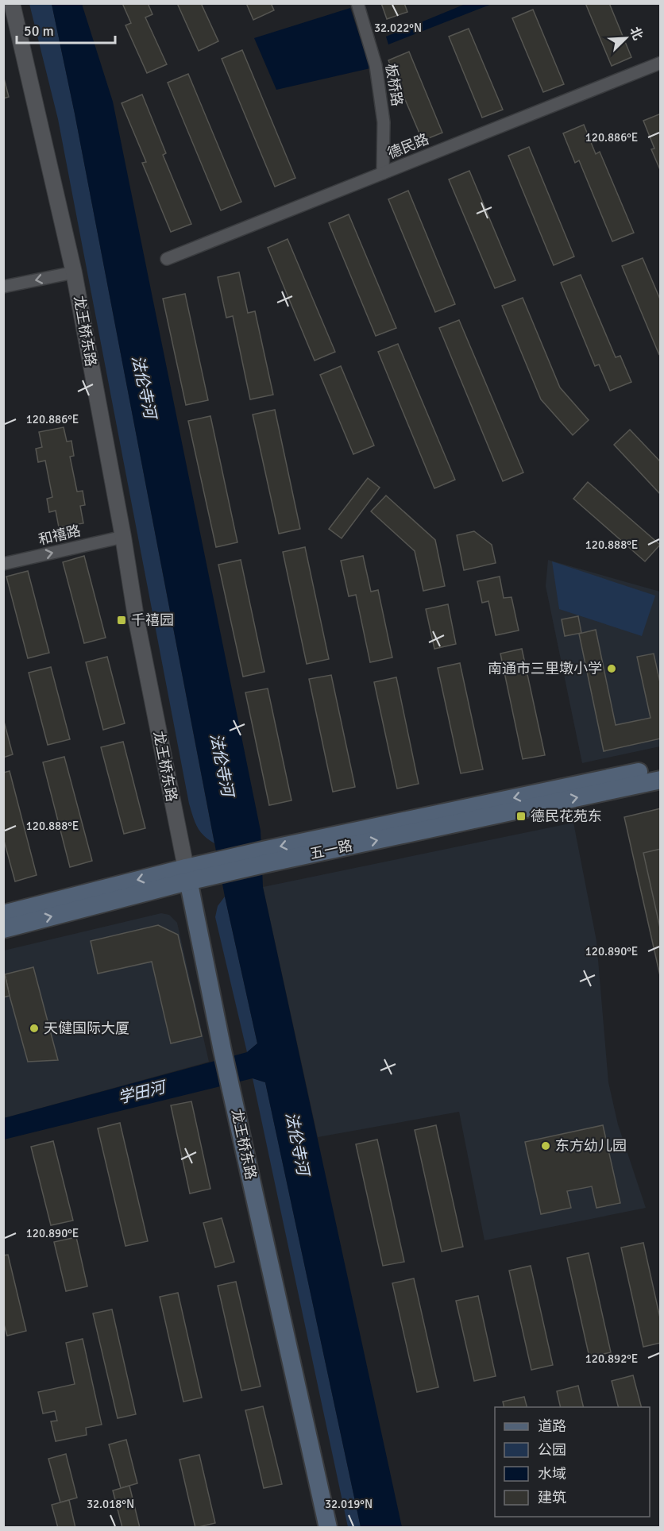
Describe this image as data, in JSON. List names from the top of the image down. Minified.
{"streets":{"main road":["龙王桥东路","五一路"],"street":["板桥路","德民路","和禧路"]},"crossings":[["板桥路","德民路"],["龙王桥东路","和禧路"],["龙王桥东路","五一路"]],"one_way":["和禧路"],"water":["法伦寺河","学田河"],"places":{"transit":["千禧园","德民花苑东"],"other":["南通市三里墩小学","天健国际大厦","东方幼儿园"]},"legend":["道路","公园","水域","建筑"],"scale_bar":"50 m","north":"top right","coordinates":["32.022°N","120.886°E","120.888°E","120.890°E","120.892°E","32.018°N","32.019°N"]}
